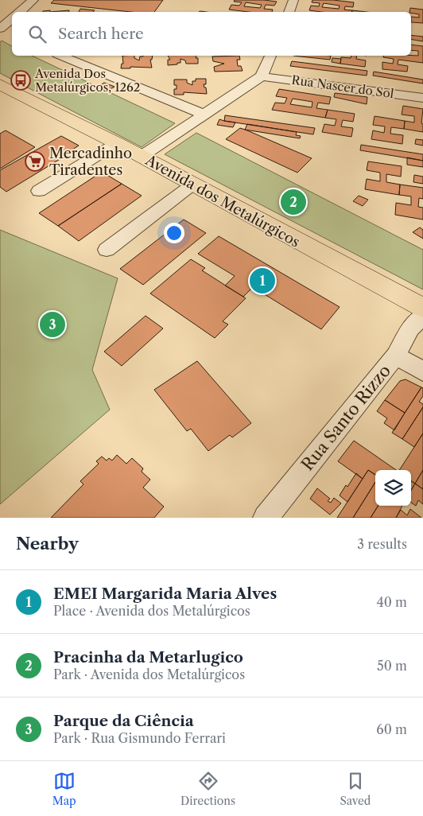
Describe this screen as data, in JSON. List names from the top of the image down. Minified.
{"streets":{"main road":["Avenida dos Metalúrgicos"],"street":["Rua Nascer do Sol","Rua Santo Rizzo"]},"places":{"bus stop":["Avenida Dos Metalúrgicos, 1262"],"supermarket":["Mercadinho Tiradentes"]},"page":{"search":"Search here","pins":["2","1","3"],"heading":["Nearby","3 results"],"list":[{"mark":"1","name":"EMEI Margarida Maria Alves","note":"Place · Avenida dos Metalúrgicos","value":"40 m"},{"mark":"2","name":"Pracinha da Metarlugico","note":"Park · Avenida dos Metalúrgicos","value":"50 m"},{"mark":"3","name":"Parque da Ciência","note":"Park · Rua Gismundo Ferrari","value":"60 m"}],"nav":["Map","Directions","Saved"]}}
